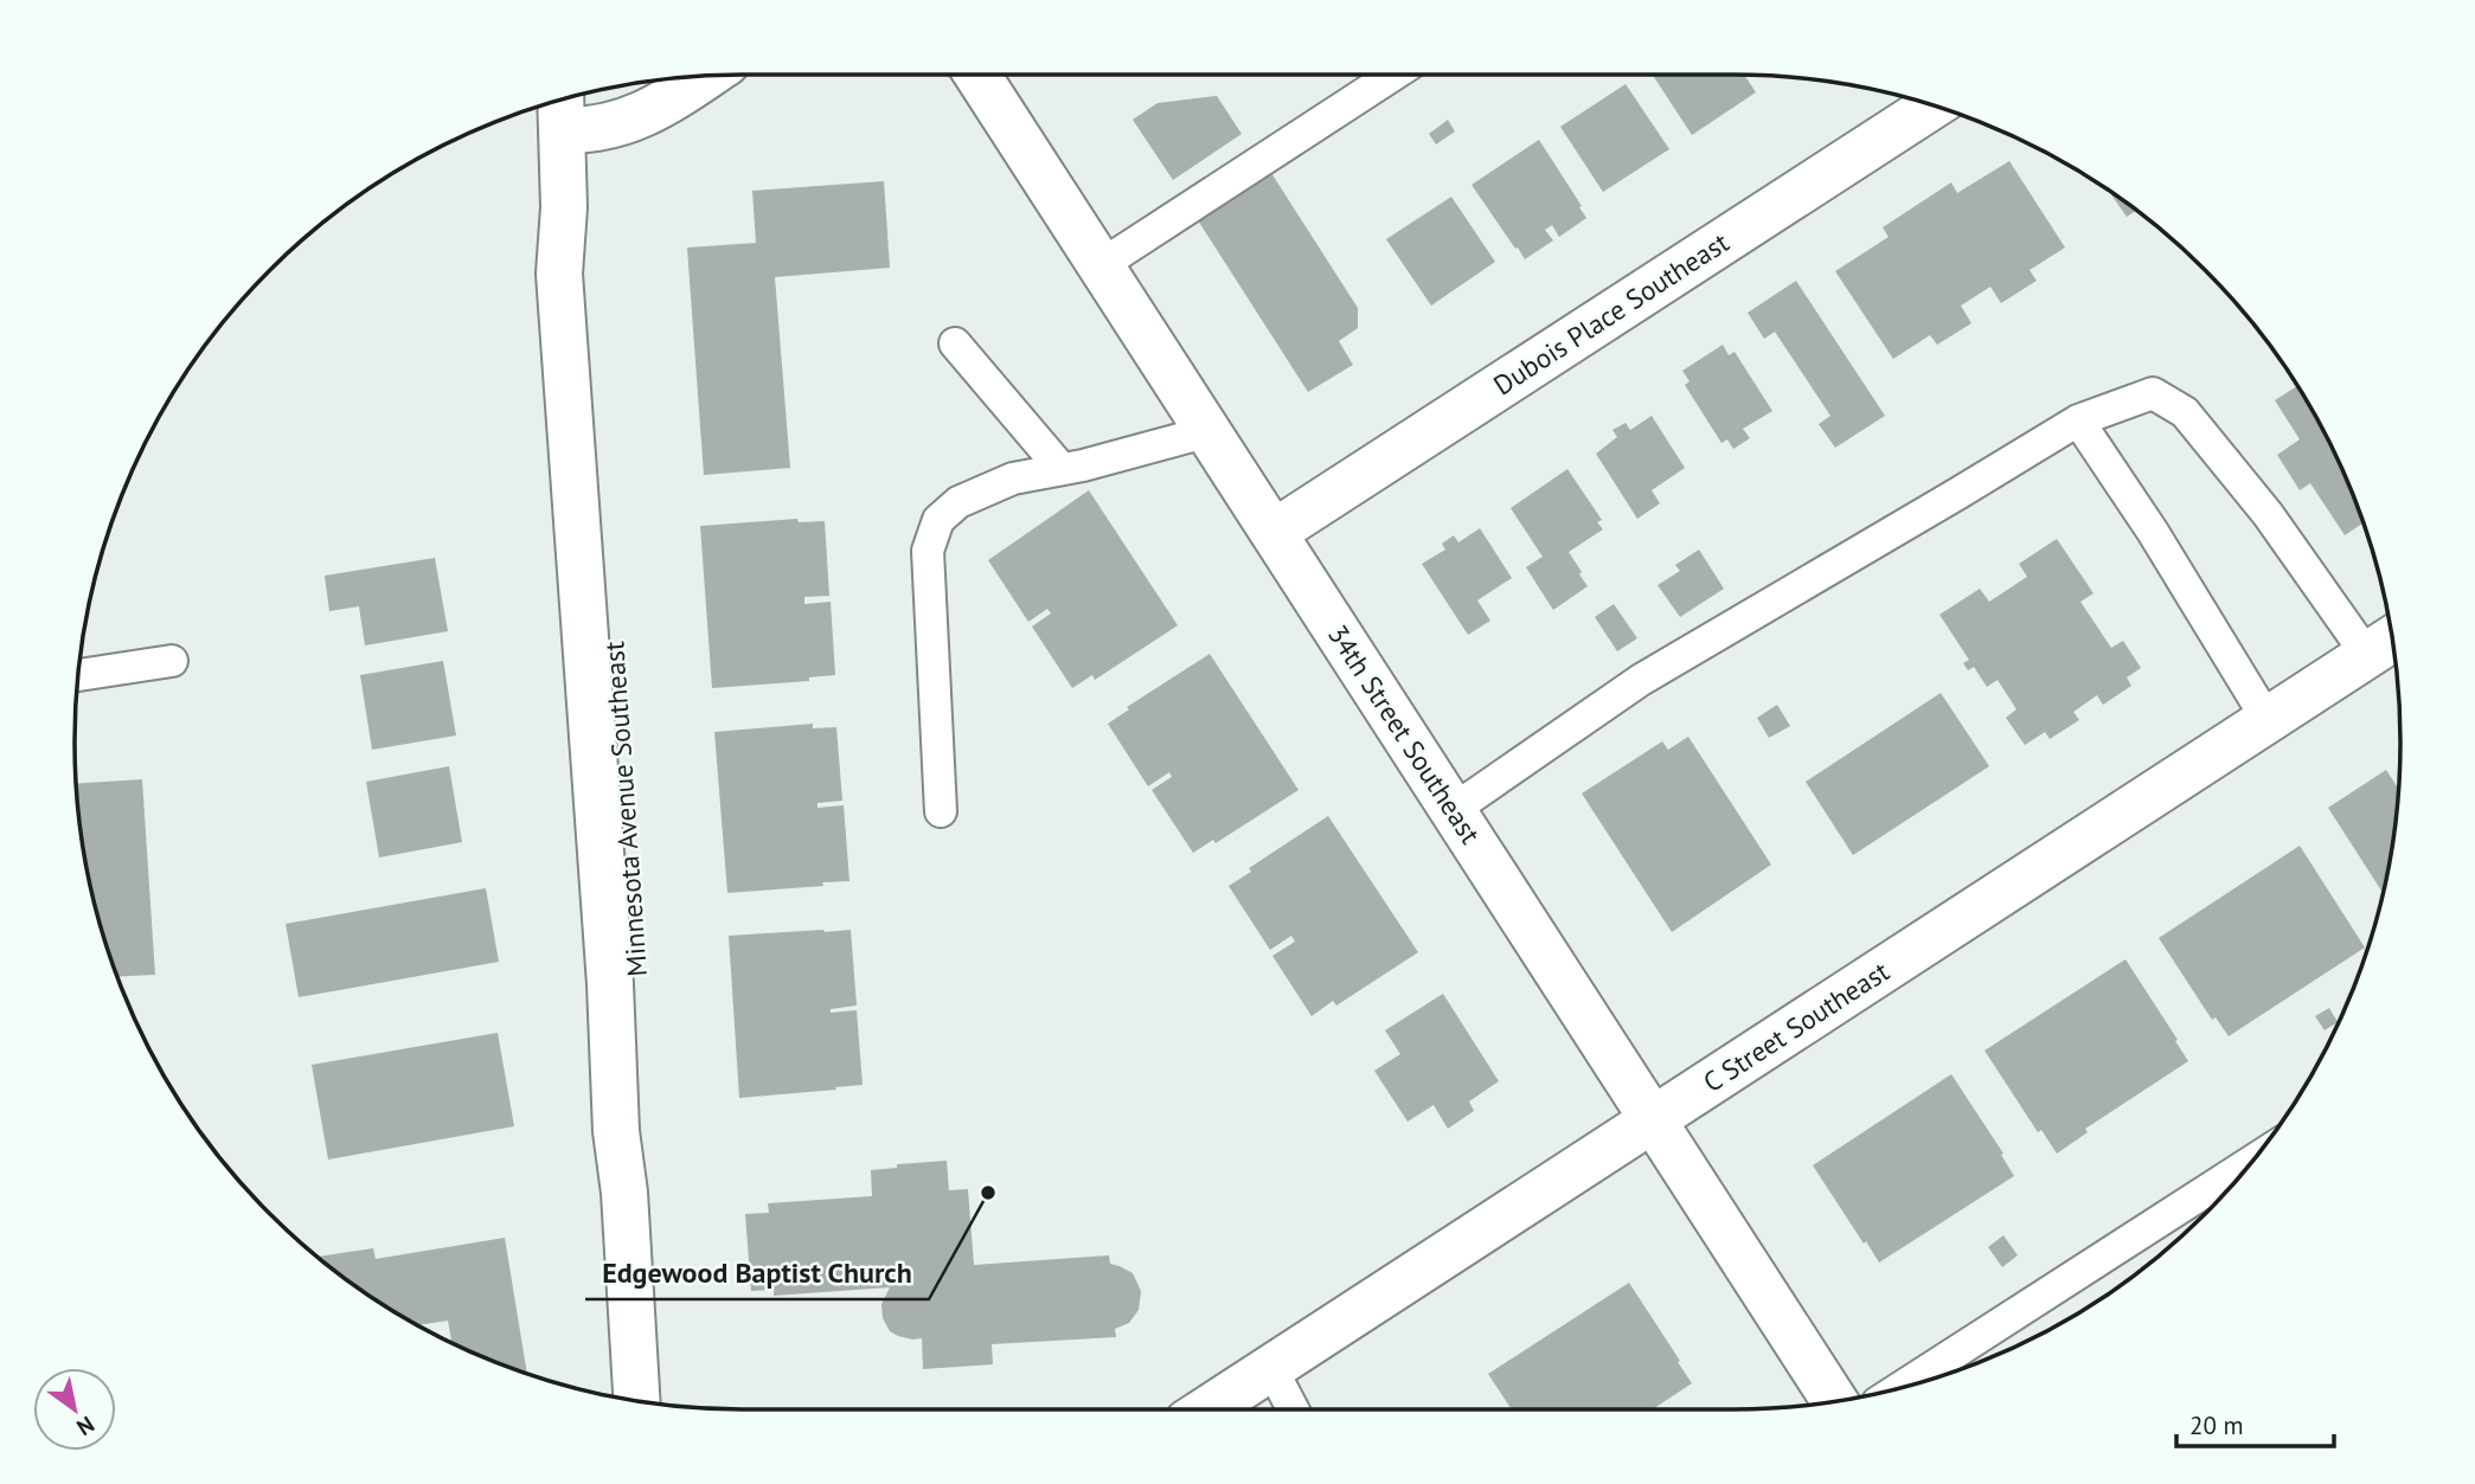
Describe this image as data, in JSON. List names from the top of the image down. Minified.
{"streets":{"street":["Dubois Place Southeast","34th Street Southeast","Minnesota Avenue Southeast","C Street Southeast"]},"crossings":[["Dubois Place Southeast","34th Street Southeast"],["34th Street Southeast","C Street Southeast"]],"places":["Edgewood Baptist Church"],"scale_bar":"20 m","north":"bottom right"}
